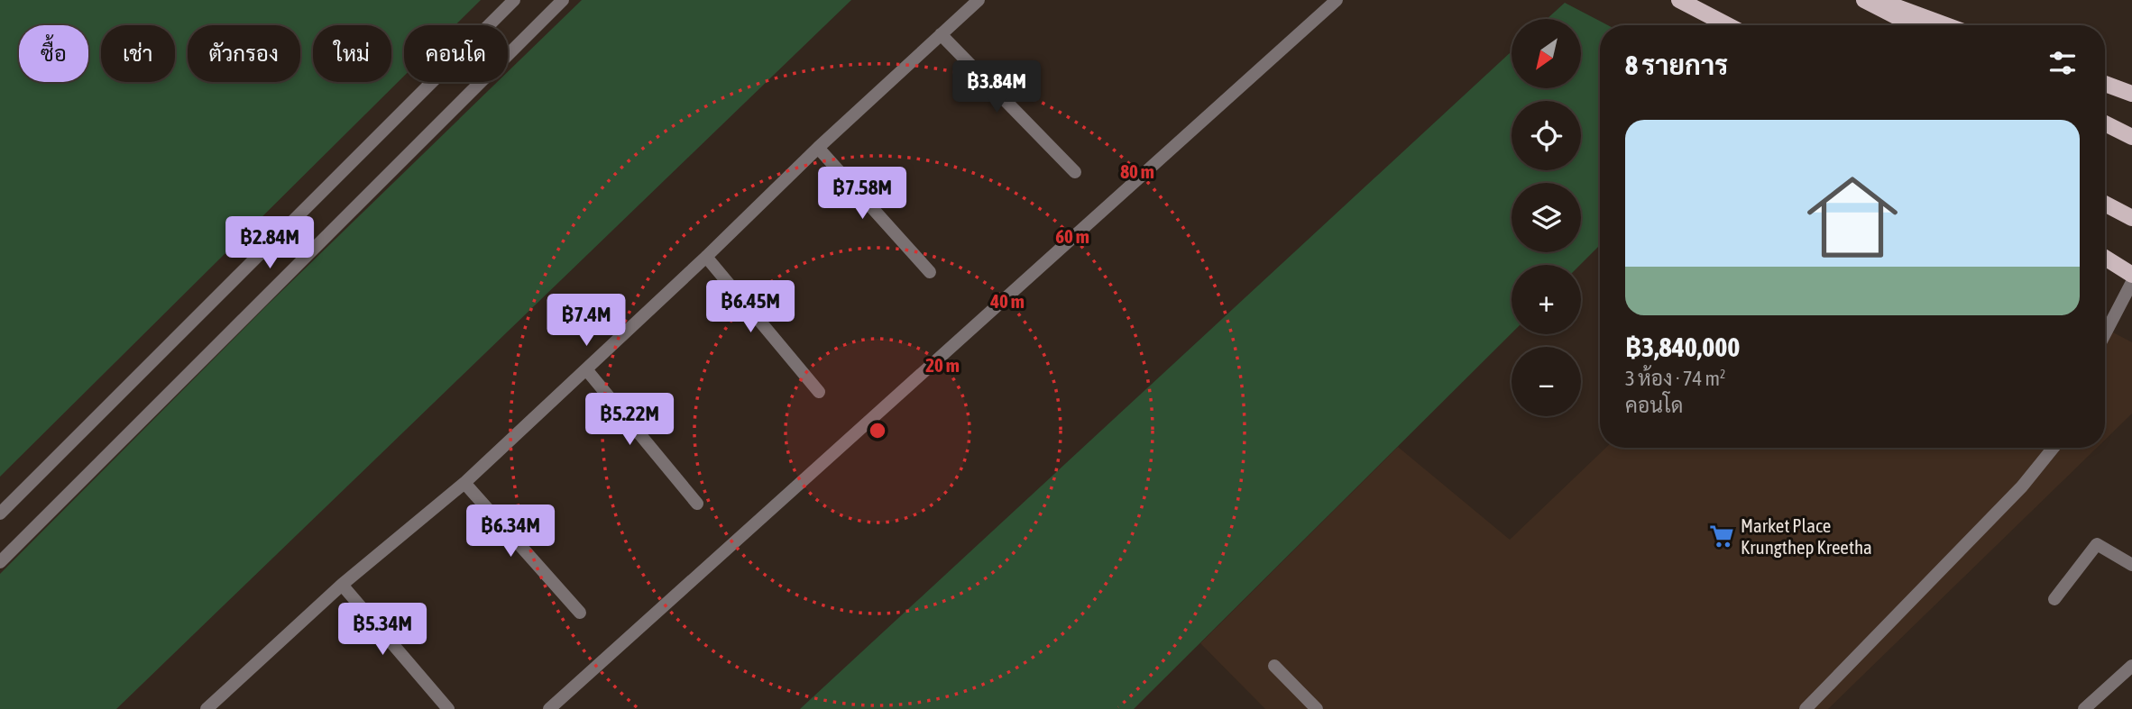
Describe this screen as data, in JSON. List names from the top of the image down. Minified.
{"places":{"supermarket":["Market Place Krungthep Kreetha"]},"north":"bottom left","page":{"map_buttons":["+","−"],"chip":["ซื้อ","เช่า","ตัวกรอง","ใหม่","คอนโด"],"heading":"8 รายการ","price":["฿3.84M","฿7.58M","฿2.84M","฿6.45M","฿7.4M","฿5.22M","฿6.34M","฿5.34M"],"list":[{"name":"฿3,840,000","note":"3 ห้อง · 74 m² · คอนโด"}]},"rings":["80 m","60 m","40 m","20 m"]}
